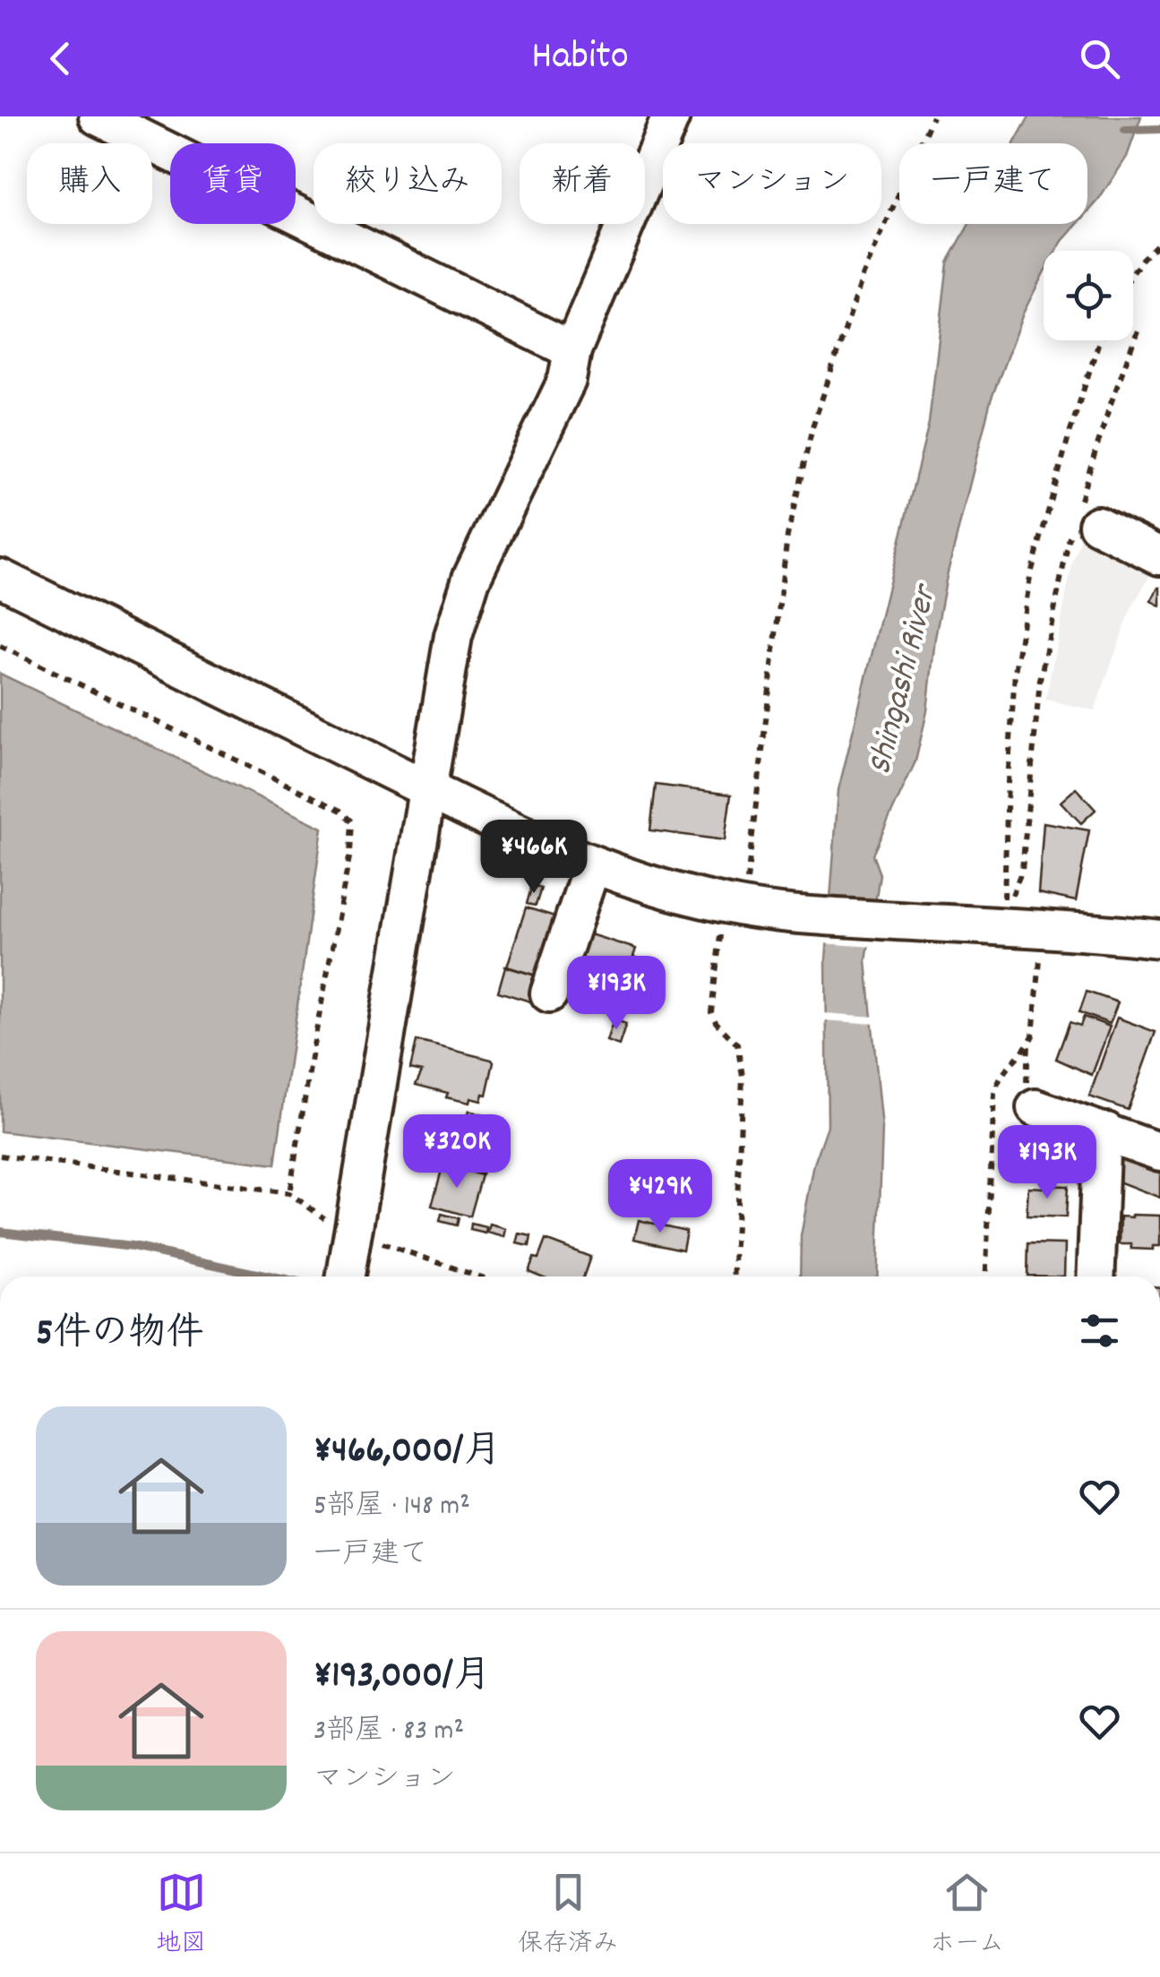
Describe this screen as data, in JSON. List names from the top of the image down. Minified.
{"water":["Shingashi River"],"page":{"header":"Habito","chip":["購入","賃貸","絞り込み","新着","マンション","一戸建て"],"price":["¥466K","¥193K","¥320K","¥193K","¥429K"],"heading":"5件の物件","list":[{"name":"¥466,000/月","note":"5部屋 · 148 m² · 一戸建て"},{"name":"¥193,000/月","note":"3部屋 · 83 m² · マンション"}],"tabs":["地図","保存済み","ホーム"]}}
